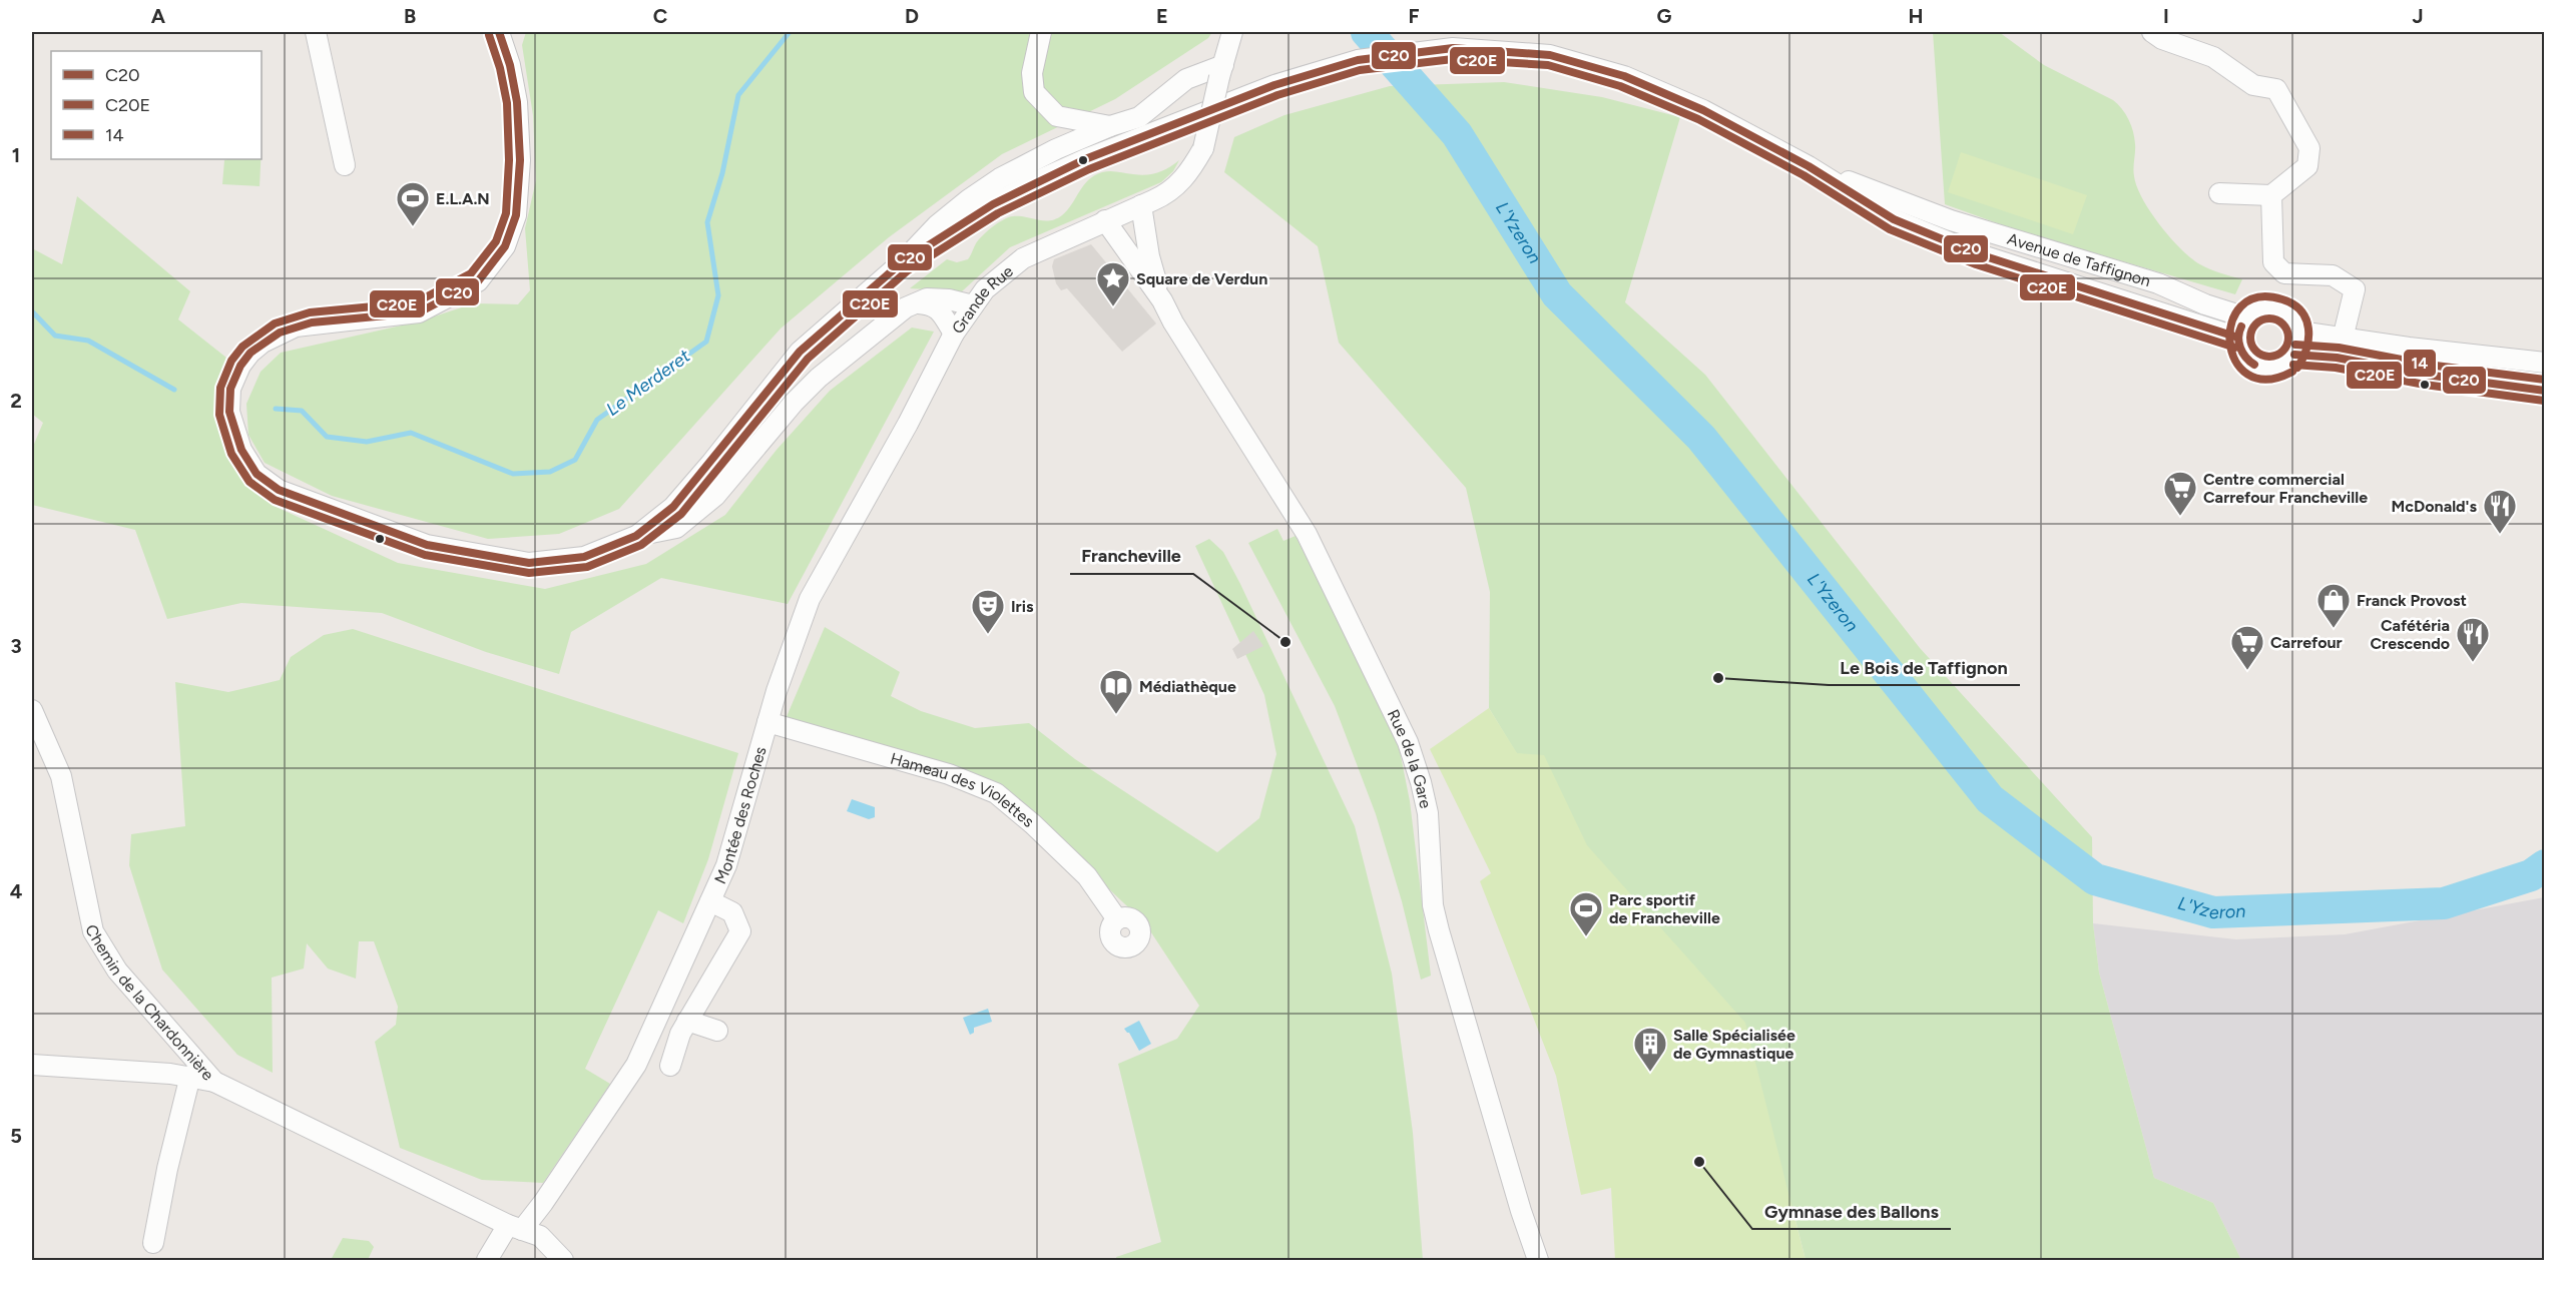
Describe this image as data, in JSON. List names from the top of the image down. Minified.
{"streets":{"street":["Avenue de Taffignon","Grande Rue","Rue de la Gare","Hameau des Violettes","Montée des Roches","Chemin de la Chardonnière"]},"crossings":[["Grande Rue","Rue de la Gare"],["Grande Rue","Montée des Roches"],["Hameau des Violettes","Montée des Roches"],["Montée des Roches","Chemin de la Chardonnière"]],"water":["L'Yzeron","Le Merderet"],"places":{"sports":["E.L.A.N","Parc sportif de Francheville"],"place":["Square de Verdun"],"supermarket":["Centre commercial Carrefour Francheville","Carrefour"],"restaurant":["McDonald's","Cafétéria Crescendo"],"shop":["Franck Provost"],"theatre":["Iris"],"other":["Francheville","Le Bois de Taffignon","Gymnase des Ballons"],"library":["Médiathèque"],"building":["Salle Spécialisée de Gymnastique"]},"lines":["transit line C20","transit line C20E","transit line 14"],"legend":["C20","C20E","14"],"grid":{"columns":["A","B","C","D","E","F","G","H","I","J"],"rows":["1","2","3","4","5"]}}
